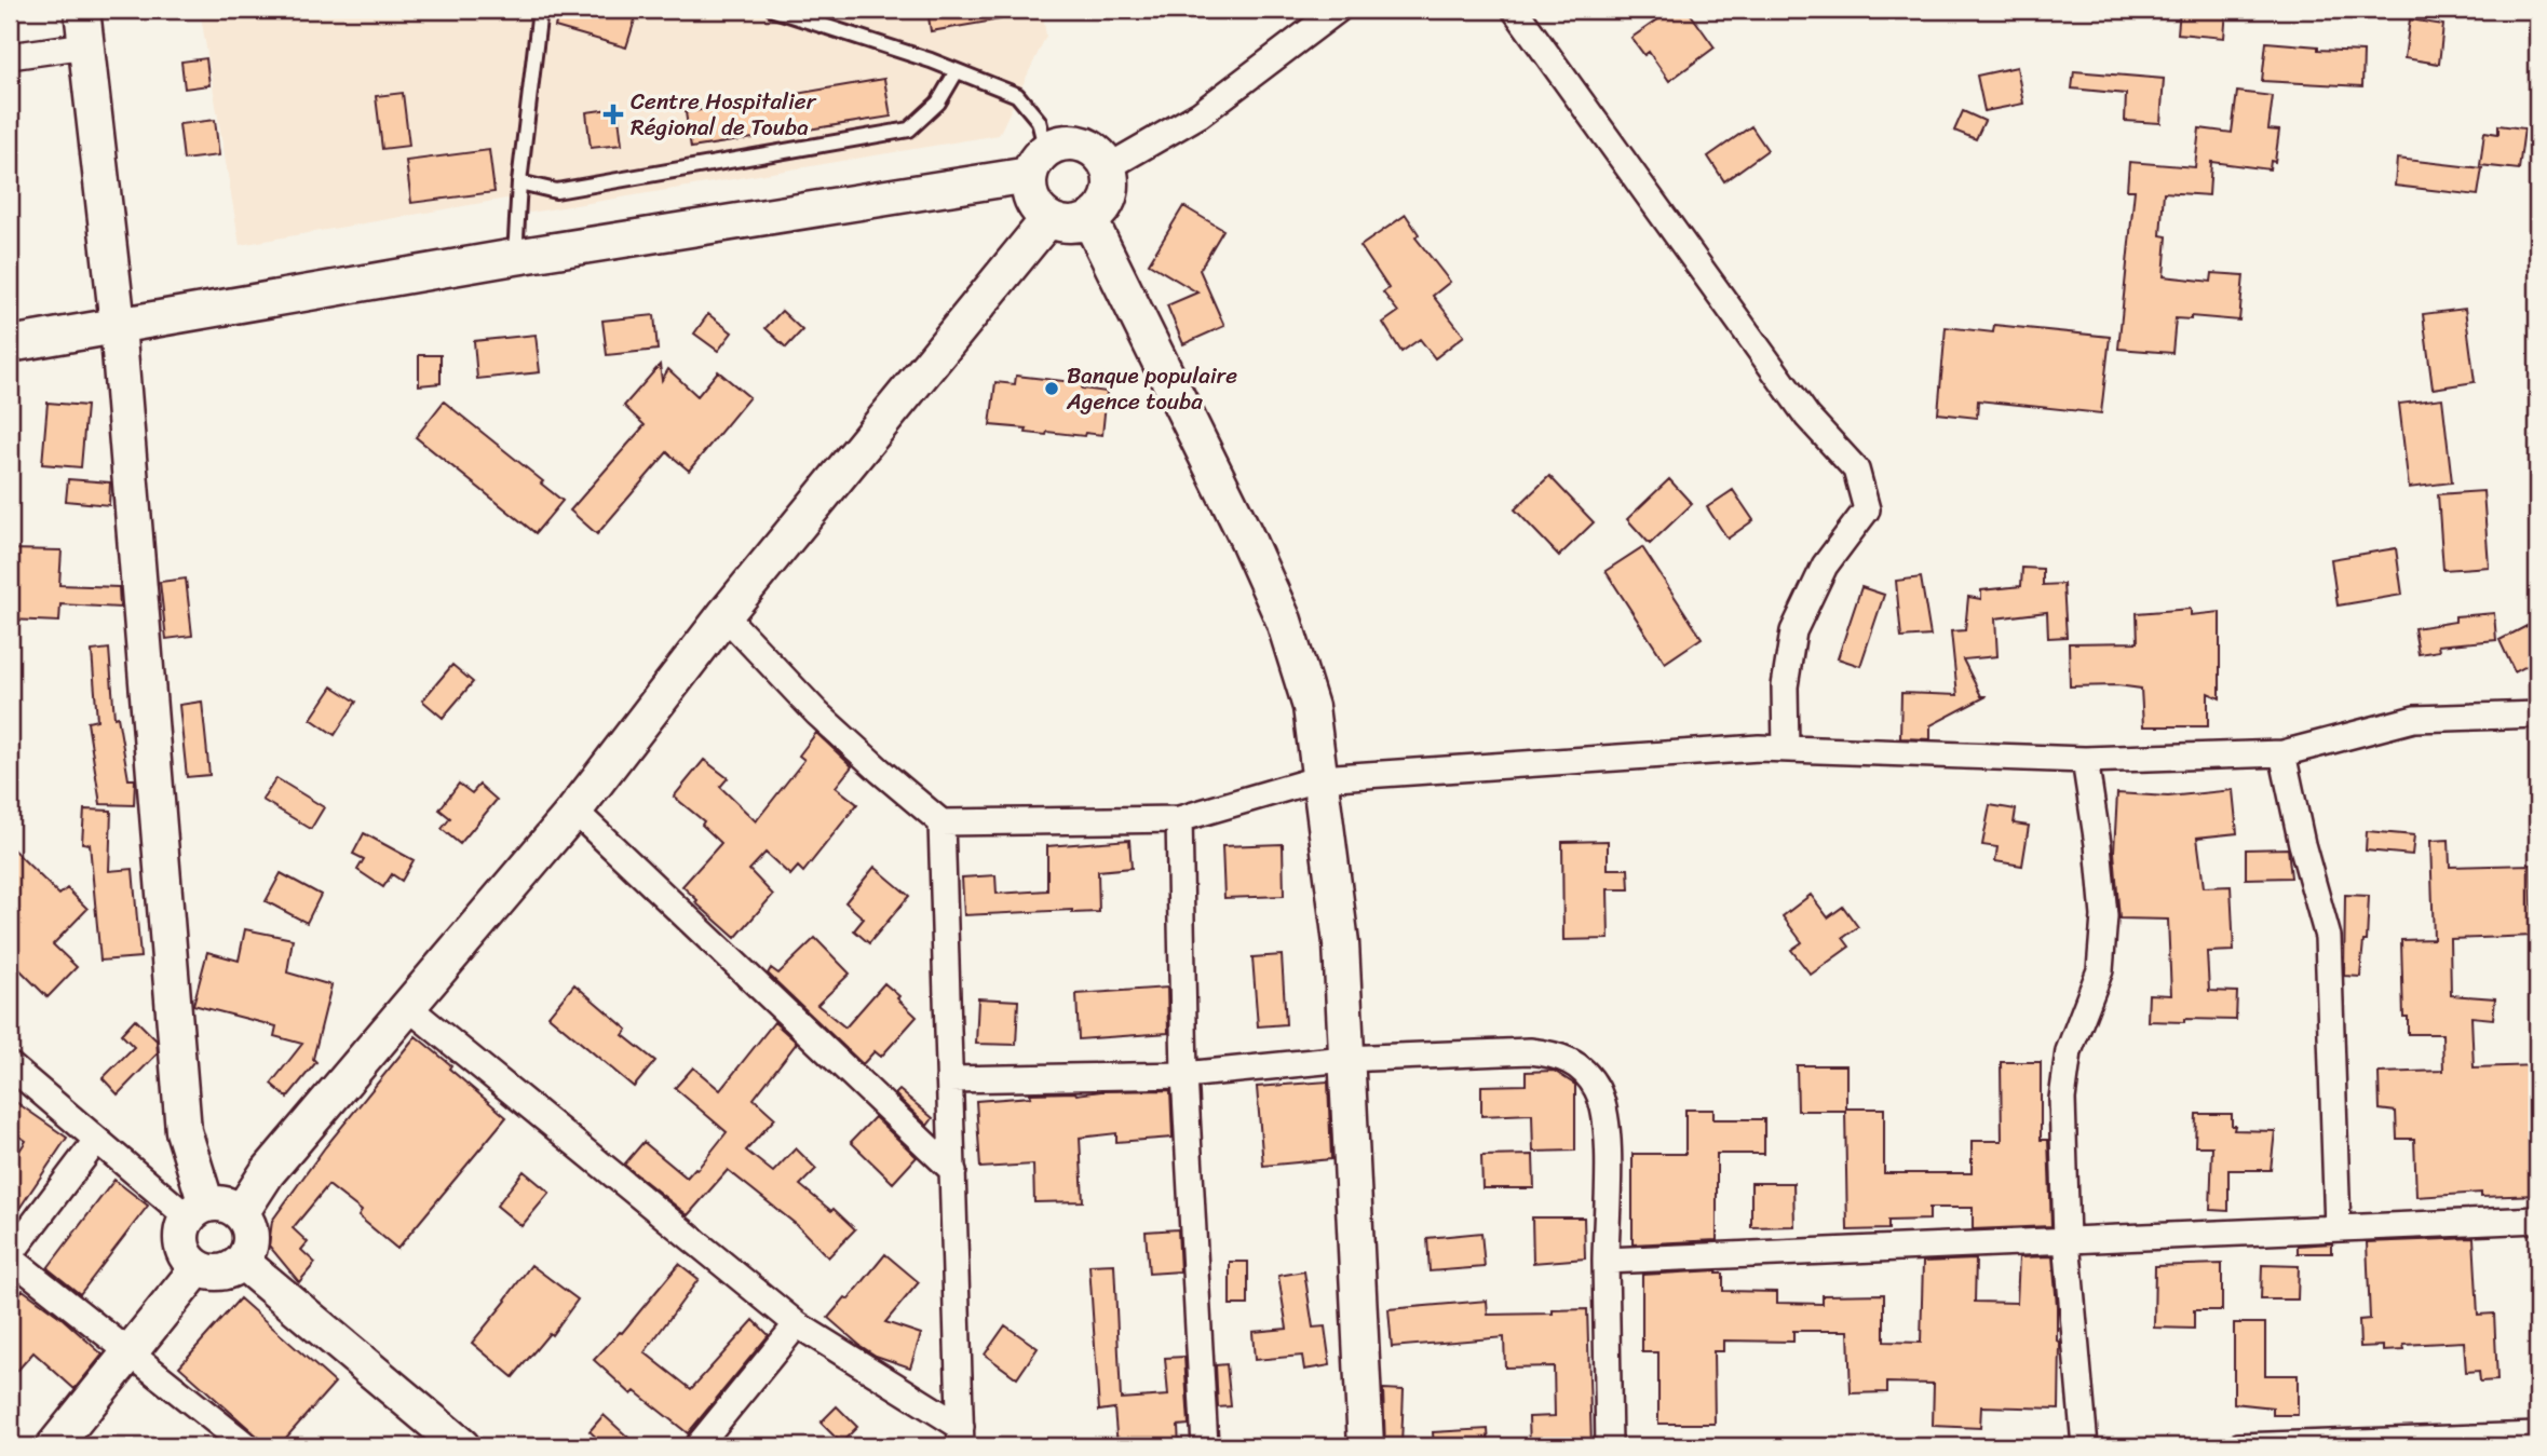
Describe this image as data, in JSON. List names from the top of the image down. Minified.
{"places":{"health":["Centre Hospitalier Régional de Touba"],"other":["Banque populaire Agence touba"]}}
